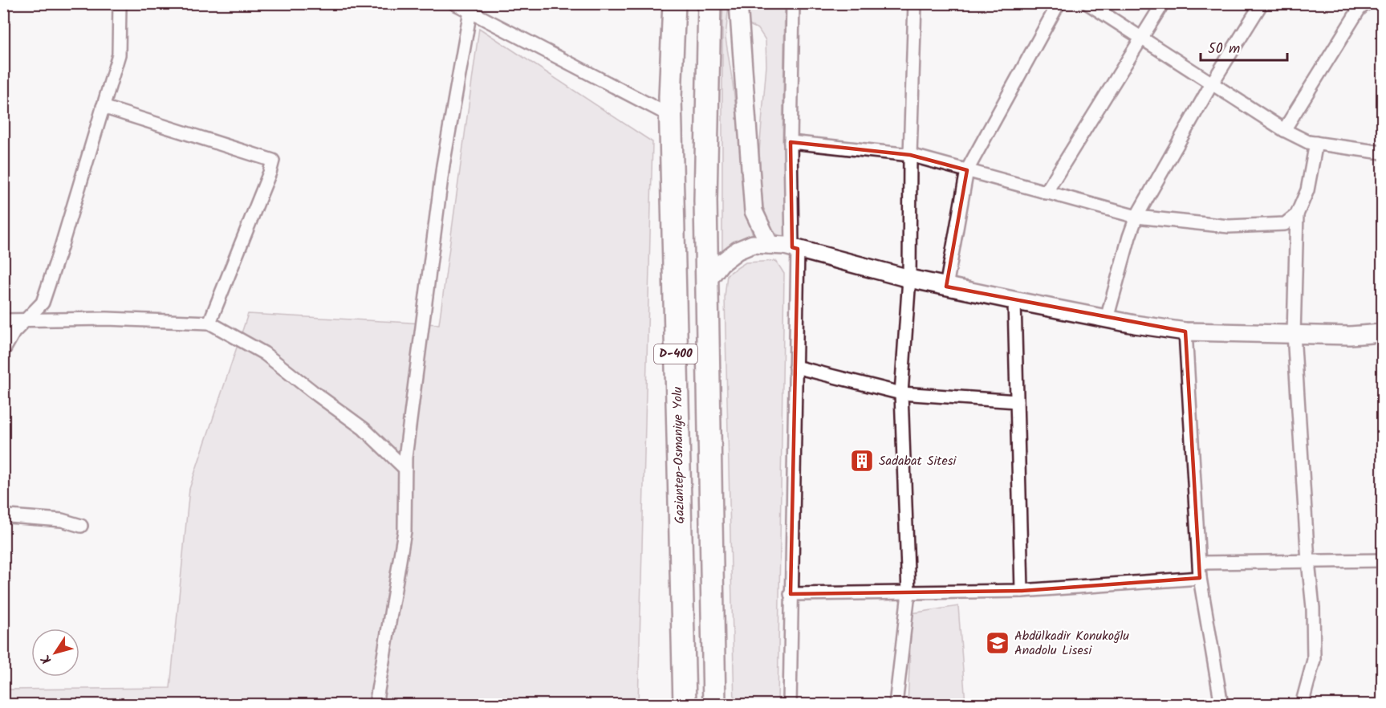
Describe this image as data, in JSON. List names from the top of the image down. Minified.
{"streets":{"highway":["D-400","Gaziantep-Osmaniye Yolu"]},"places":{"building":["Sadabat Sitesi"],"school or university":["Abdülkadir Konukoğlu Anadolu Lisesi"]},"scale_bar":"50 m","north":"bottom left"}
